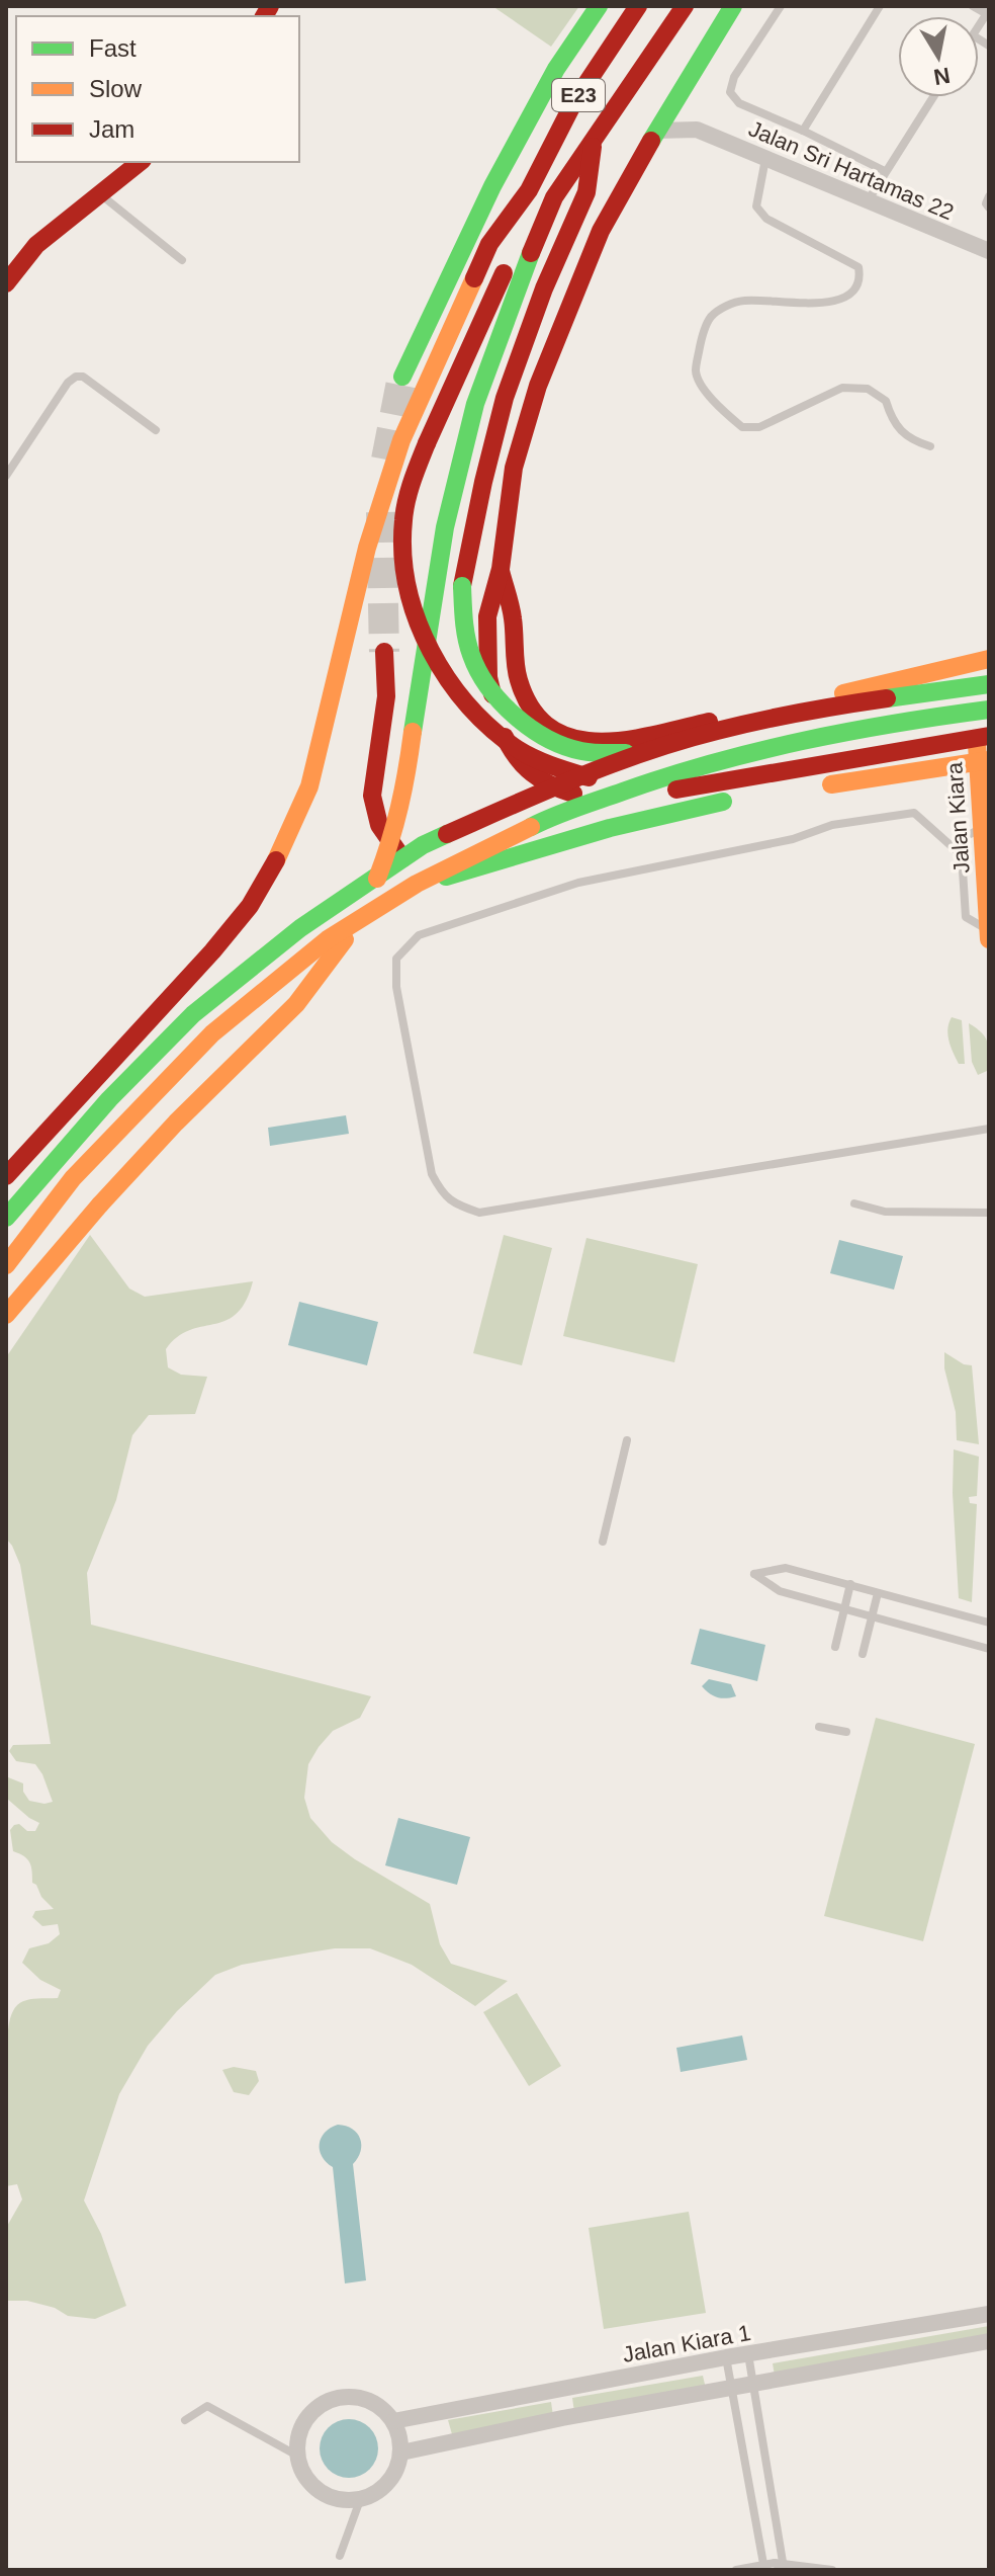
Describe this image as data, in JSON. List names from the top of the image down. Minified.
{"streets":{"main road":["E23","Jalan Kiara"],"street":["Jalan Sri Hartamas 22","Jalan Kiara 1"]},"legend":["Fast","Slow","Jam"],"north":"bottom"}
